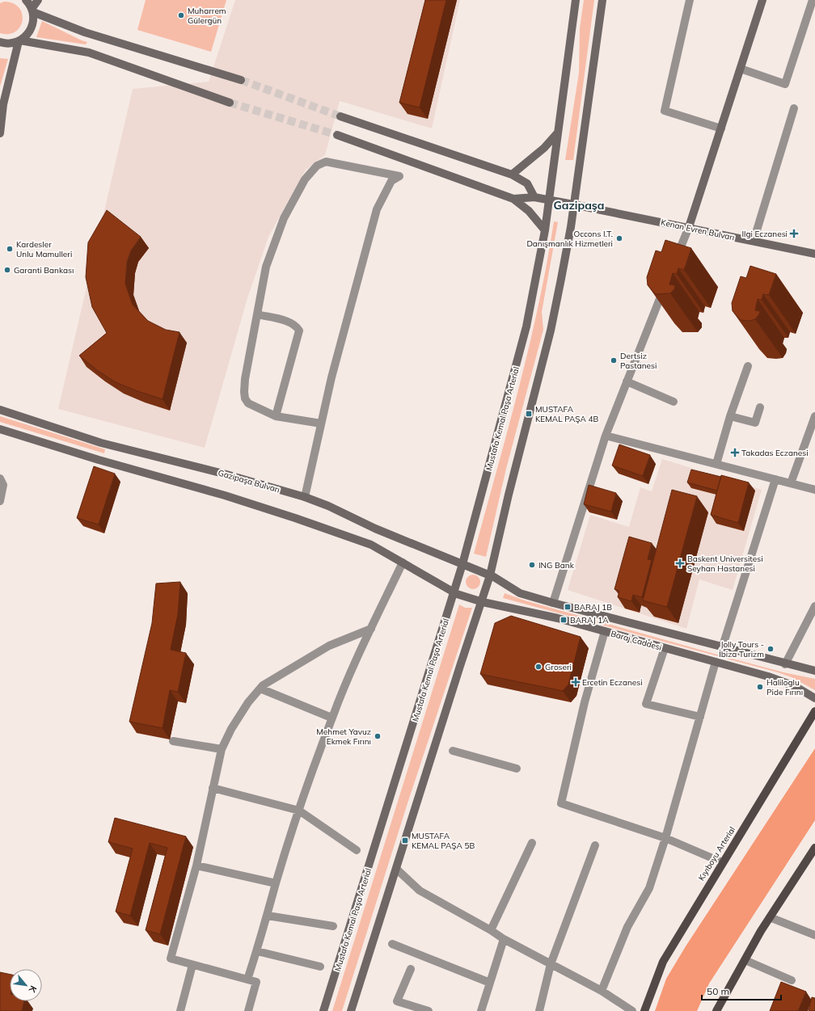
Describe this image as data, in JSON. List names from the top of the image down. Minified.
{"streets":{"main road":["Kenan Evren Bulvarı","Mustafa Kemal Paşa Arterial","Gazipaşa Bulvarı","Baraj Caddesi","Kıyıboyu Arterial"]},"crossings":[["Kenan Evren Bulvarı","Mustafa Kemal Paşa Arterial"],["Mustafa Kemal Paşa Arterial","Gazipaşa Bulvarı"],["Mustafa Kemal Paşa Arterial","Baraj Caddesi"],["Gazipaşa Bulvarı","Baraj Caddesi"]],"districts":["Gazipaşa"],"places":{"other":["Muharrem Gülergün","Occons I.T. Danışmanlık Hizmetleri","Kardesler Unlu Mamulleri","Garanti Bankası","Dertsiz Pastanesi","ING Bank","Jolly Tours - İbiza Turizm","Groseri","Haliloglu Pide Fırını","Mehmet Yavuz Ekmek Fırını"],"health":["Ilgi Eczanesi","Takadas Eczanesi","Baskent Universitesi Seyhan Hastanesi","Ercetin Eczanesi"],"transit":["MUSTAFA KEMAL PAŞA 4B","BARAJ 1B","BARAJ 1A","MUSTAFA KEMAL PAŞA 5B"]},"scale_bar":"50 m","north":"bottom right"}
